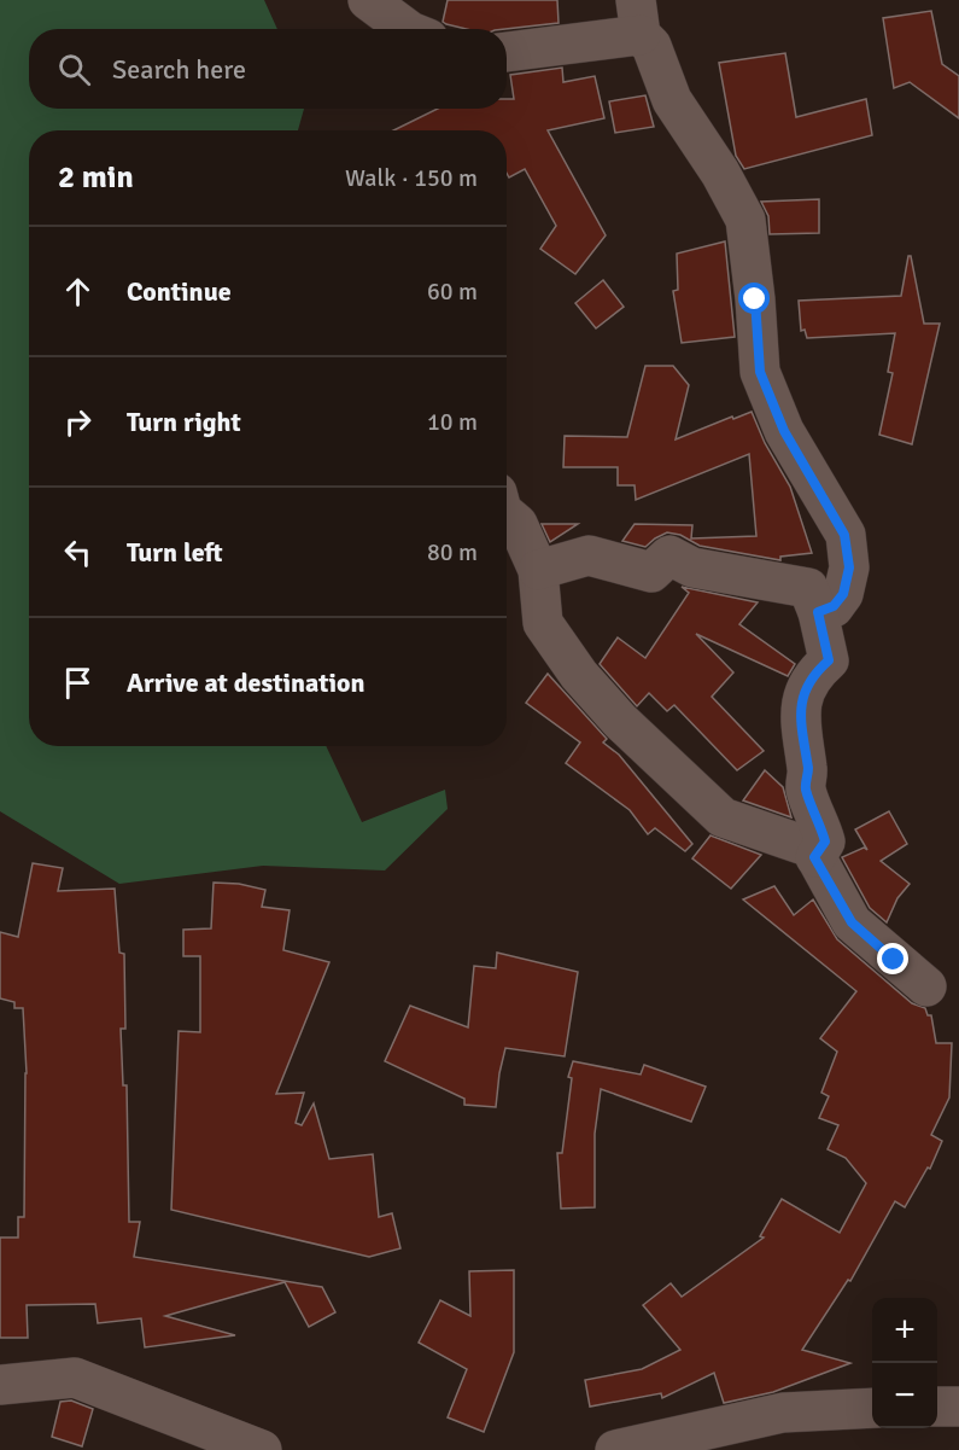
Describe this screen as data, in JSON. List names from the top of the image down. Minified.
{"page":{"search":"Search here","heading":["2 min","Walk · 150 m"],"list":[["Continue","60 m"],["Turn right","10 m"],["Turn left","80 m"],"Arrive at destination"],"map_buttons":["+","−"]}}
